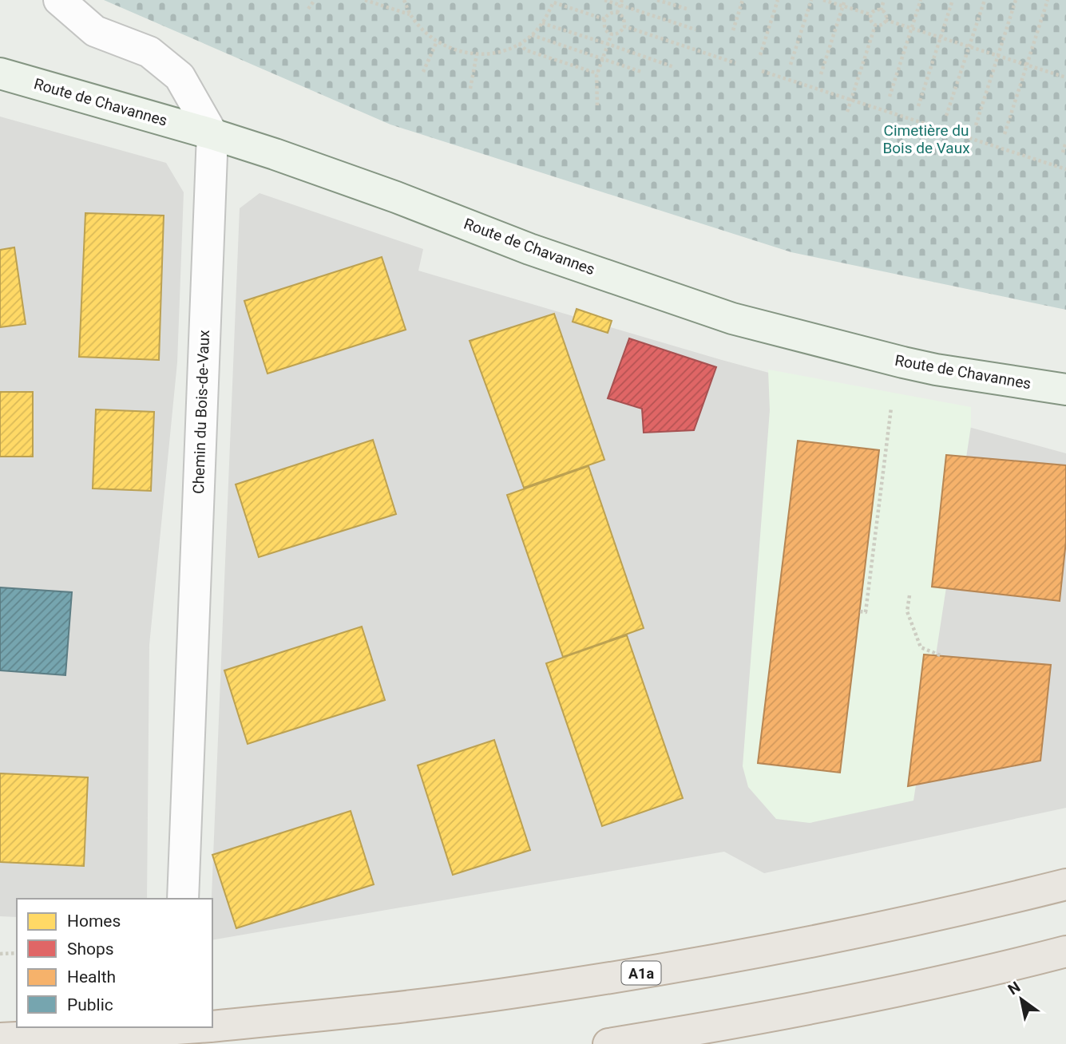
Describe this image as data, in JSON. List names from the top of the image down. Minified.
{"streets":{"highway":["A1a"],"main road":["Route de Chavannes"],"street":["Chemin du Bois-de-Vaux"]},"crossings":[["Route de Chavannes","Chemin du Bois-de-Vaux"]],"parks":["Cimetière du Bois de Vaux"],"legend":["Homes","Shops","Health","Public"],"north":"top left"}
